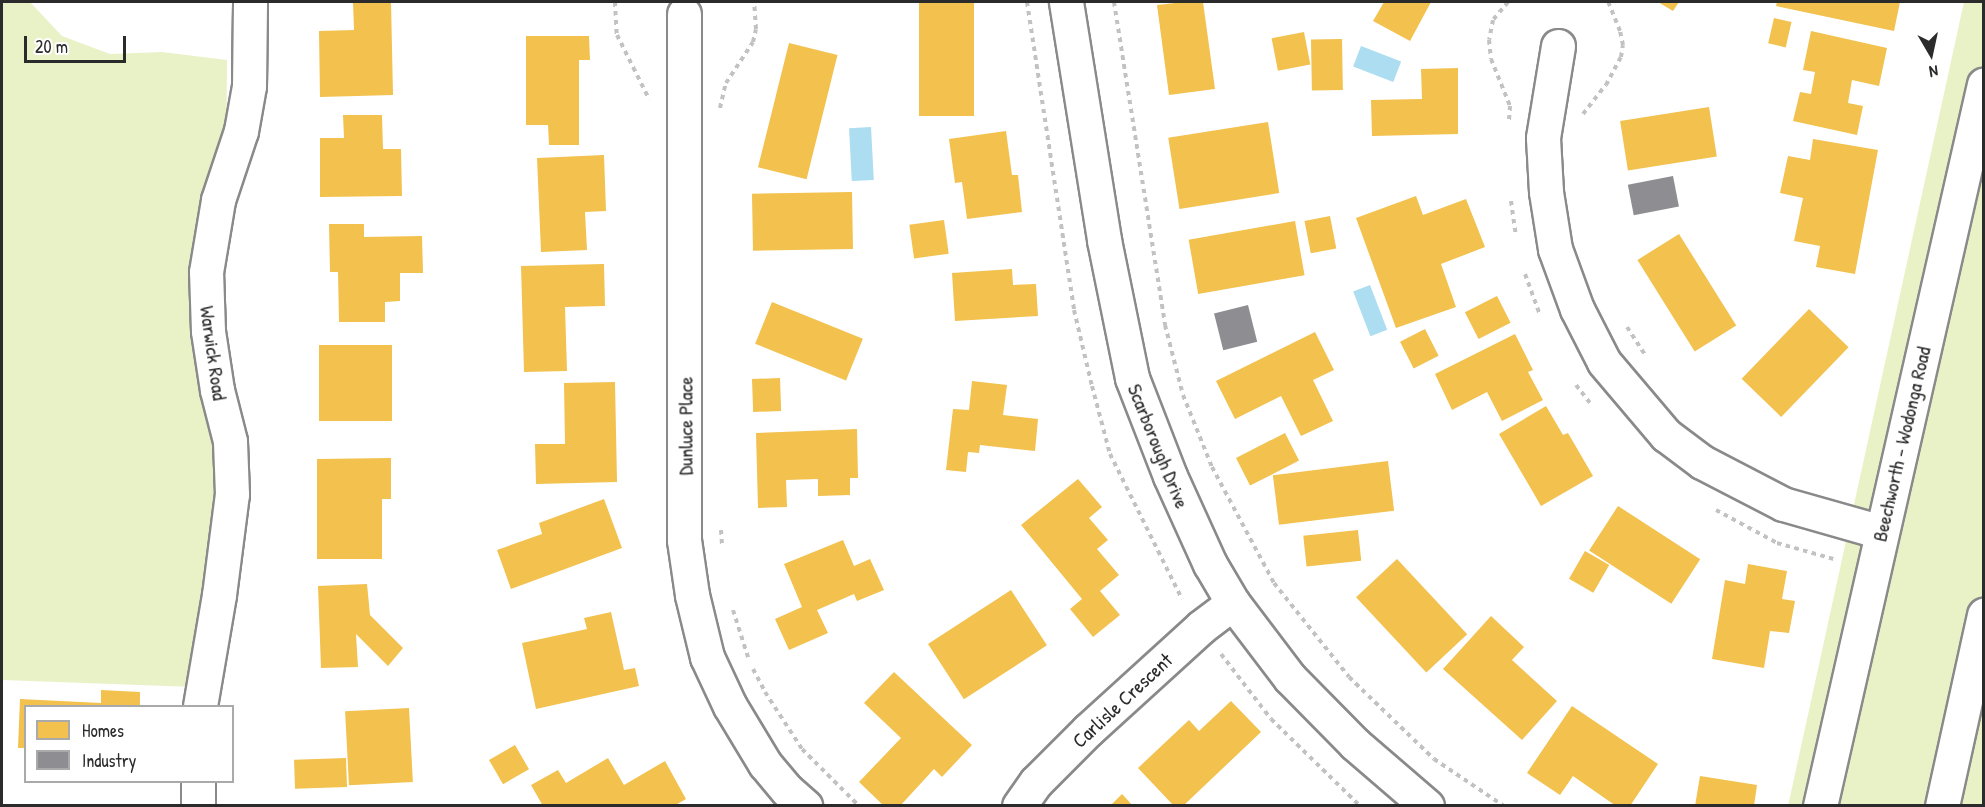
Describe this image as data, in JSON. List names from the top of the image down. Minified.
{"streets":{"street":["Warwick Road","Dunluce Place","Beechworth - Wodonga Road","Scarborough Drive","Carlisle Crescent"]},"crossings":[["Scarborough Drive","Carlisle Crescent"]],"legend":["Homes","Industry"],"scale_bar":"20 m","north":"bottom"}
